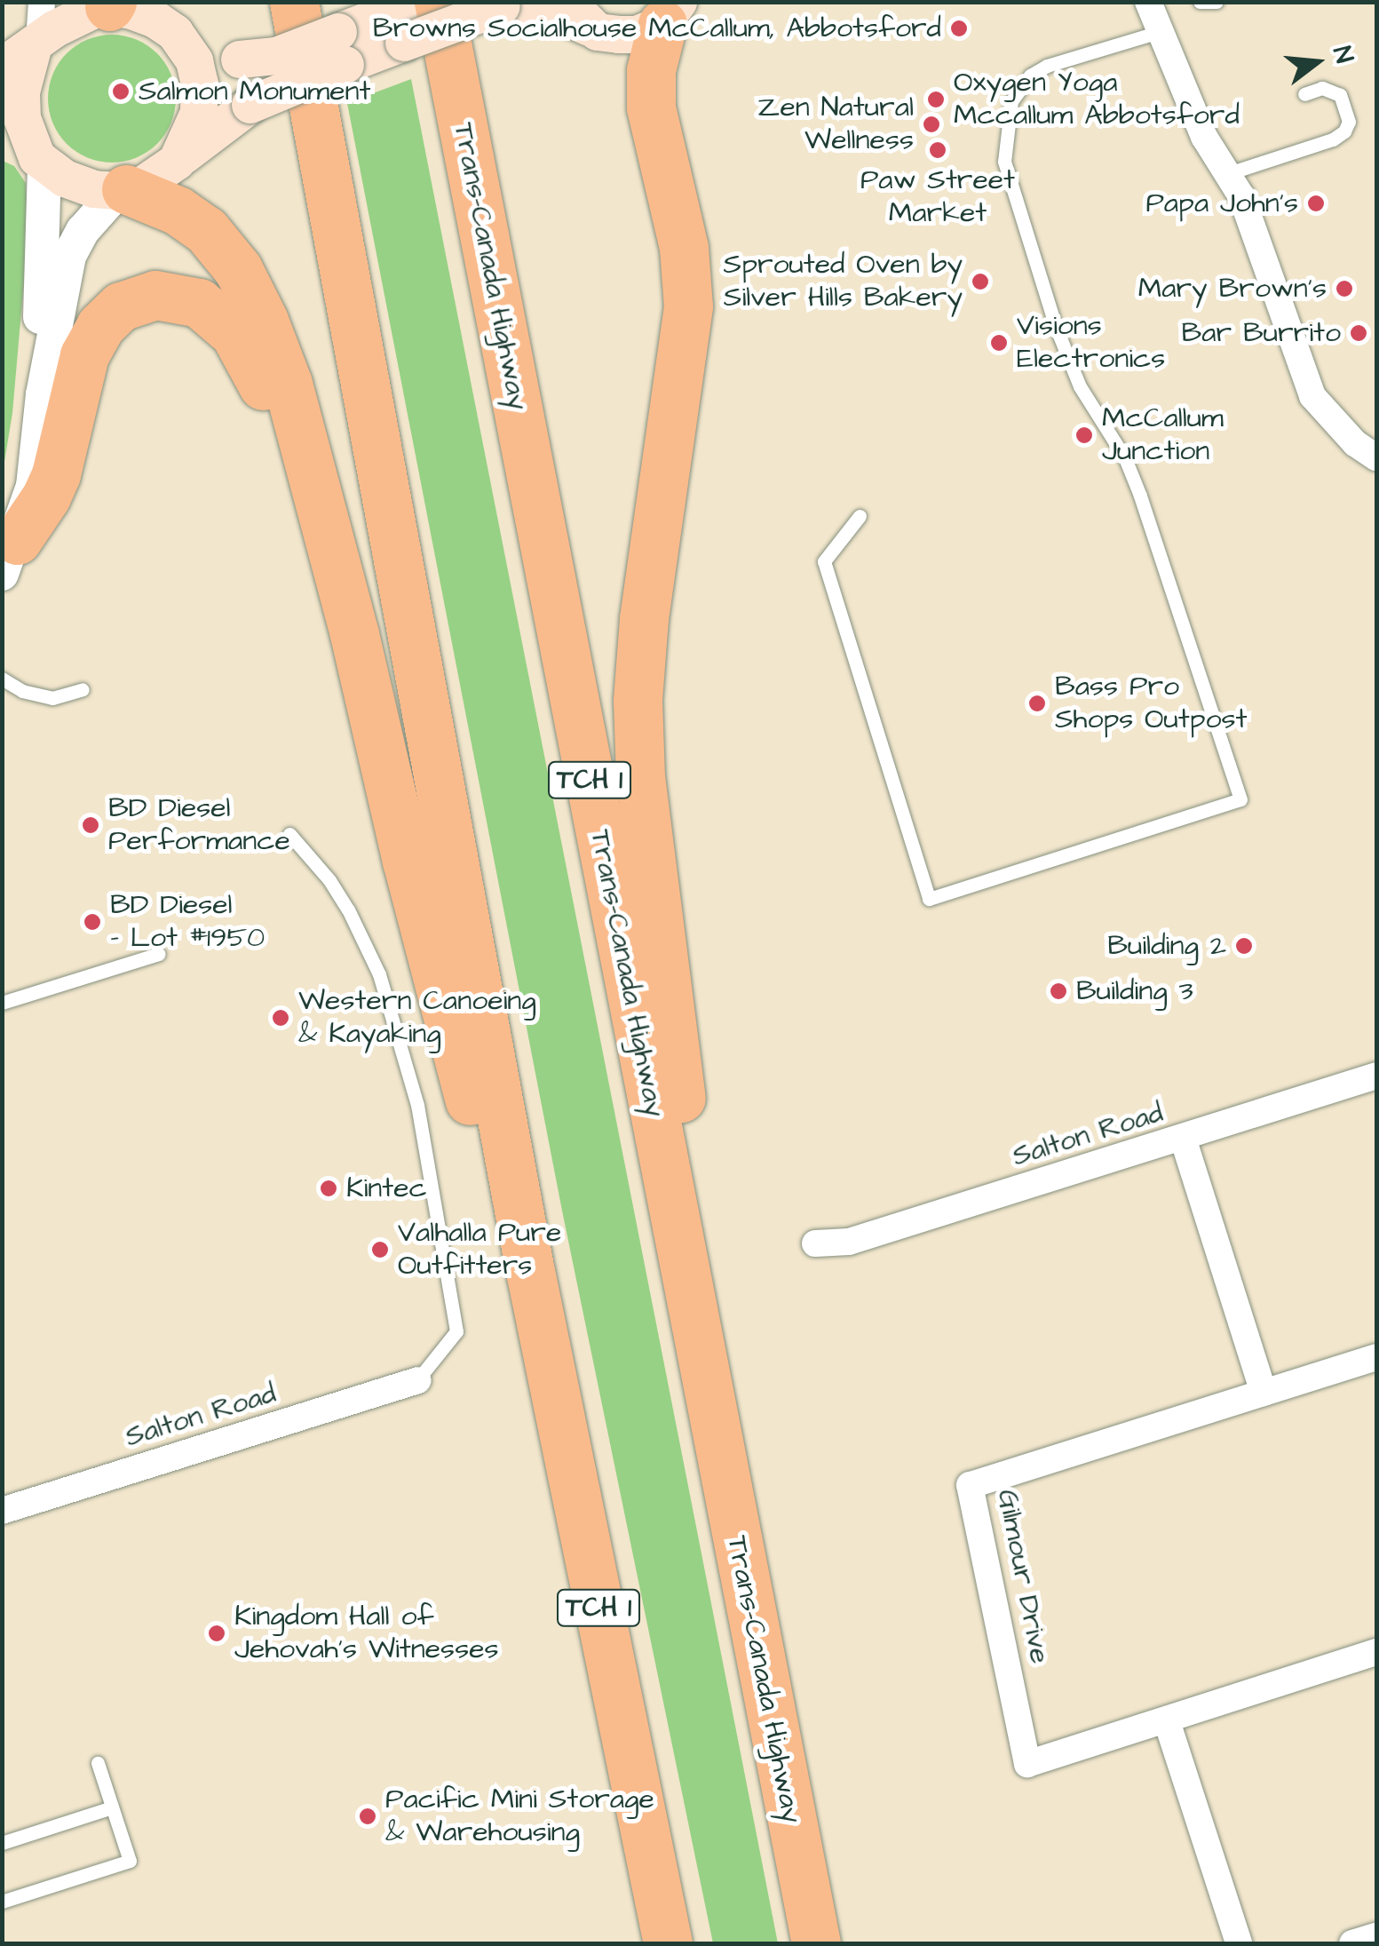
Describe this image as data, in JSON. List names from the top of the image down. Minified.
{"streets":{"highway":["Trans-Canada Highway","TCH 1"],"street":["Salton Road","Gilmour Drive"]},"places":["Browns Socialhouse McCallum, Abbotsford","Salmon Monument","Oxygen Yoga Mccallum Abbotsford","Zen Natural Wellness","Paw Street Market","Papa John's","Sprouted Oven by Silver Hills Bakery","Mary Brown's","Bar Burrito","Visions Electronics","McCallum Junction","Bass Pro Shops Outpost","BD Diesel Performance","BD Diesel - Lot #1950","Building 2","Building 3","Western Canoeing & Kayaking","Kintec","Valhalla Pure Outfitters","Kingdom Hall of Jehovah's Witnesses","Pacific Mini Storage & Warehousing"],"north":"right"}
